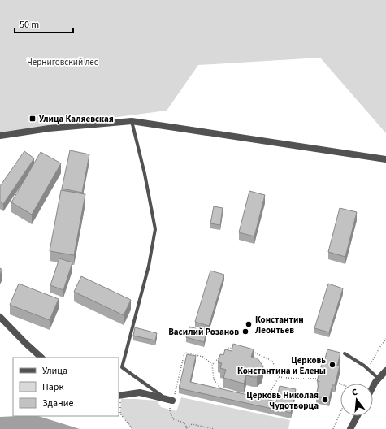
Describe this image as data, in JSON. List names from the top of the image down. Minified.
{"parks":["Черниговский лес"],"places":{"transit":["Улица Каляевская"],"other":["Константин Леонтьев","Василий Розанов","Церковь Константина и Елены","Церковь Николая Чудотворца"]},"legend":["Улица","Парк","Здание"],"scale_bar":"50 m","north":"top"}
